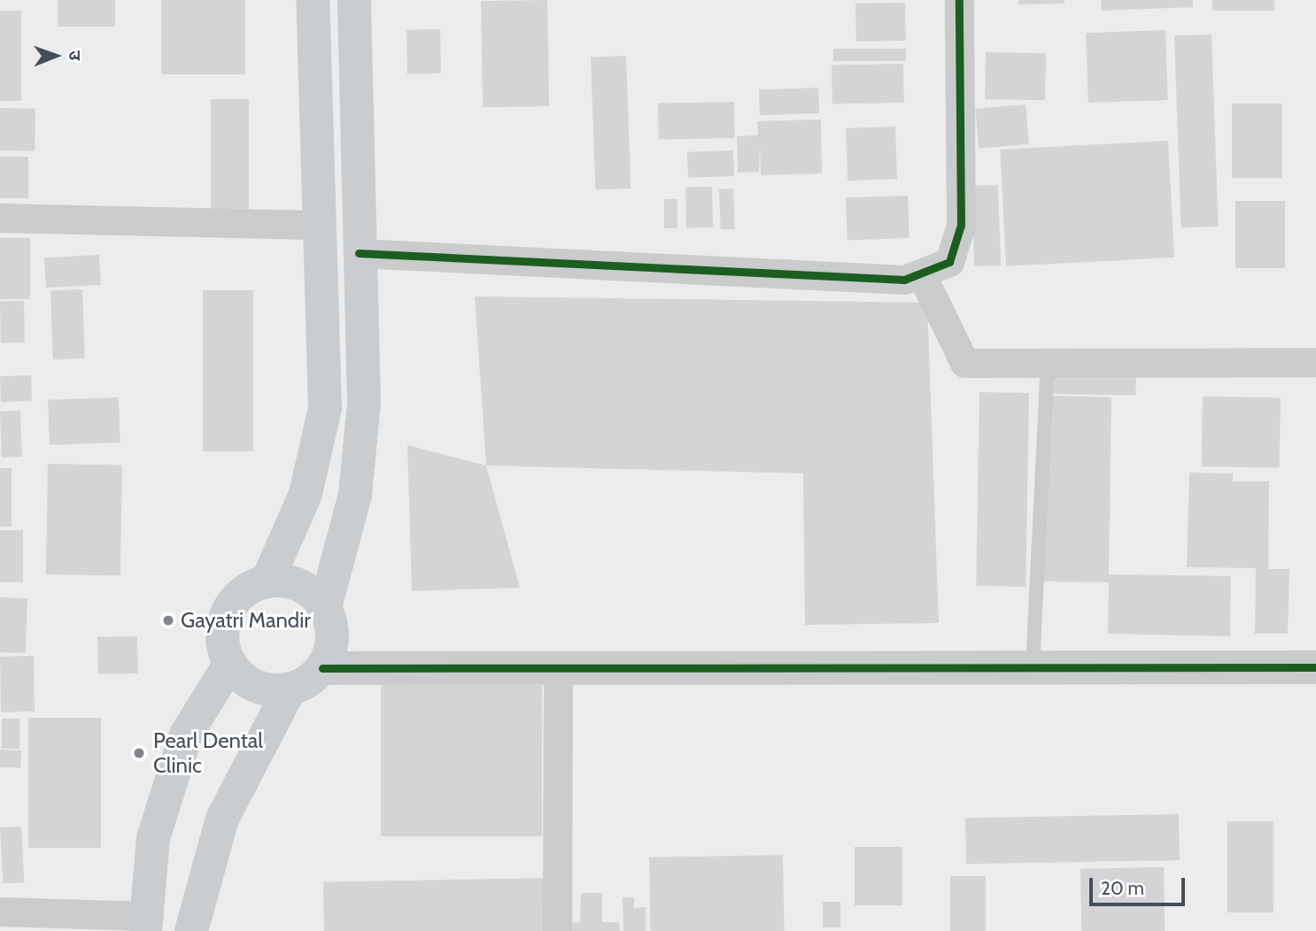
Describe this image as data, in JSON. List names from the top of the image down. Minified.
{"places":["Gayatri Mandir","Pearl Dental Clinic"],"scale_bar":"20 m","north":"right"}
